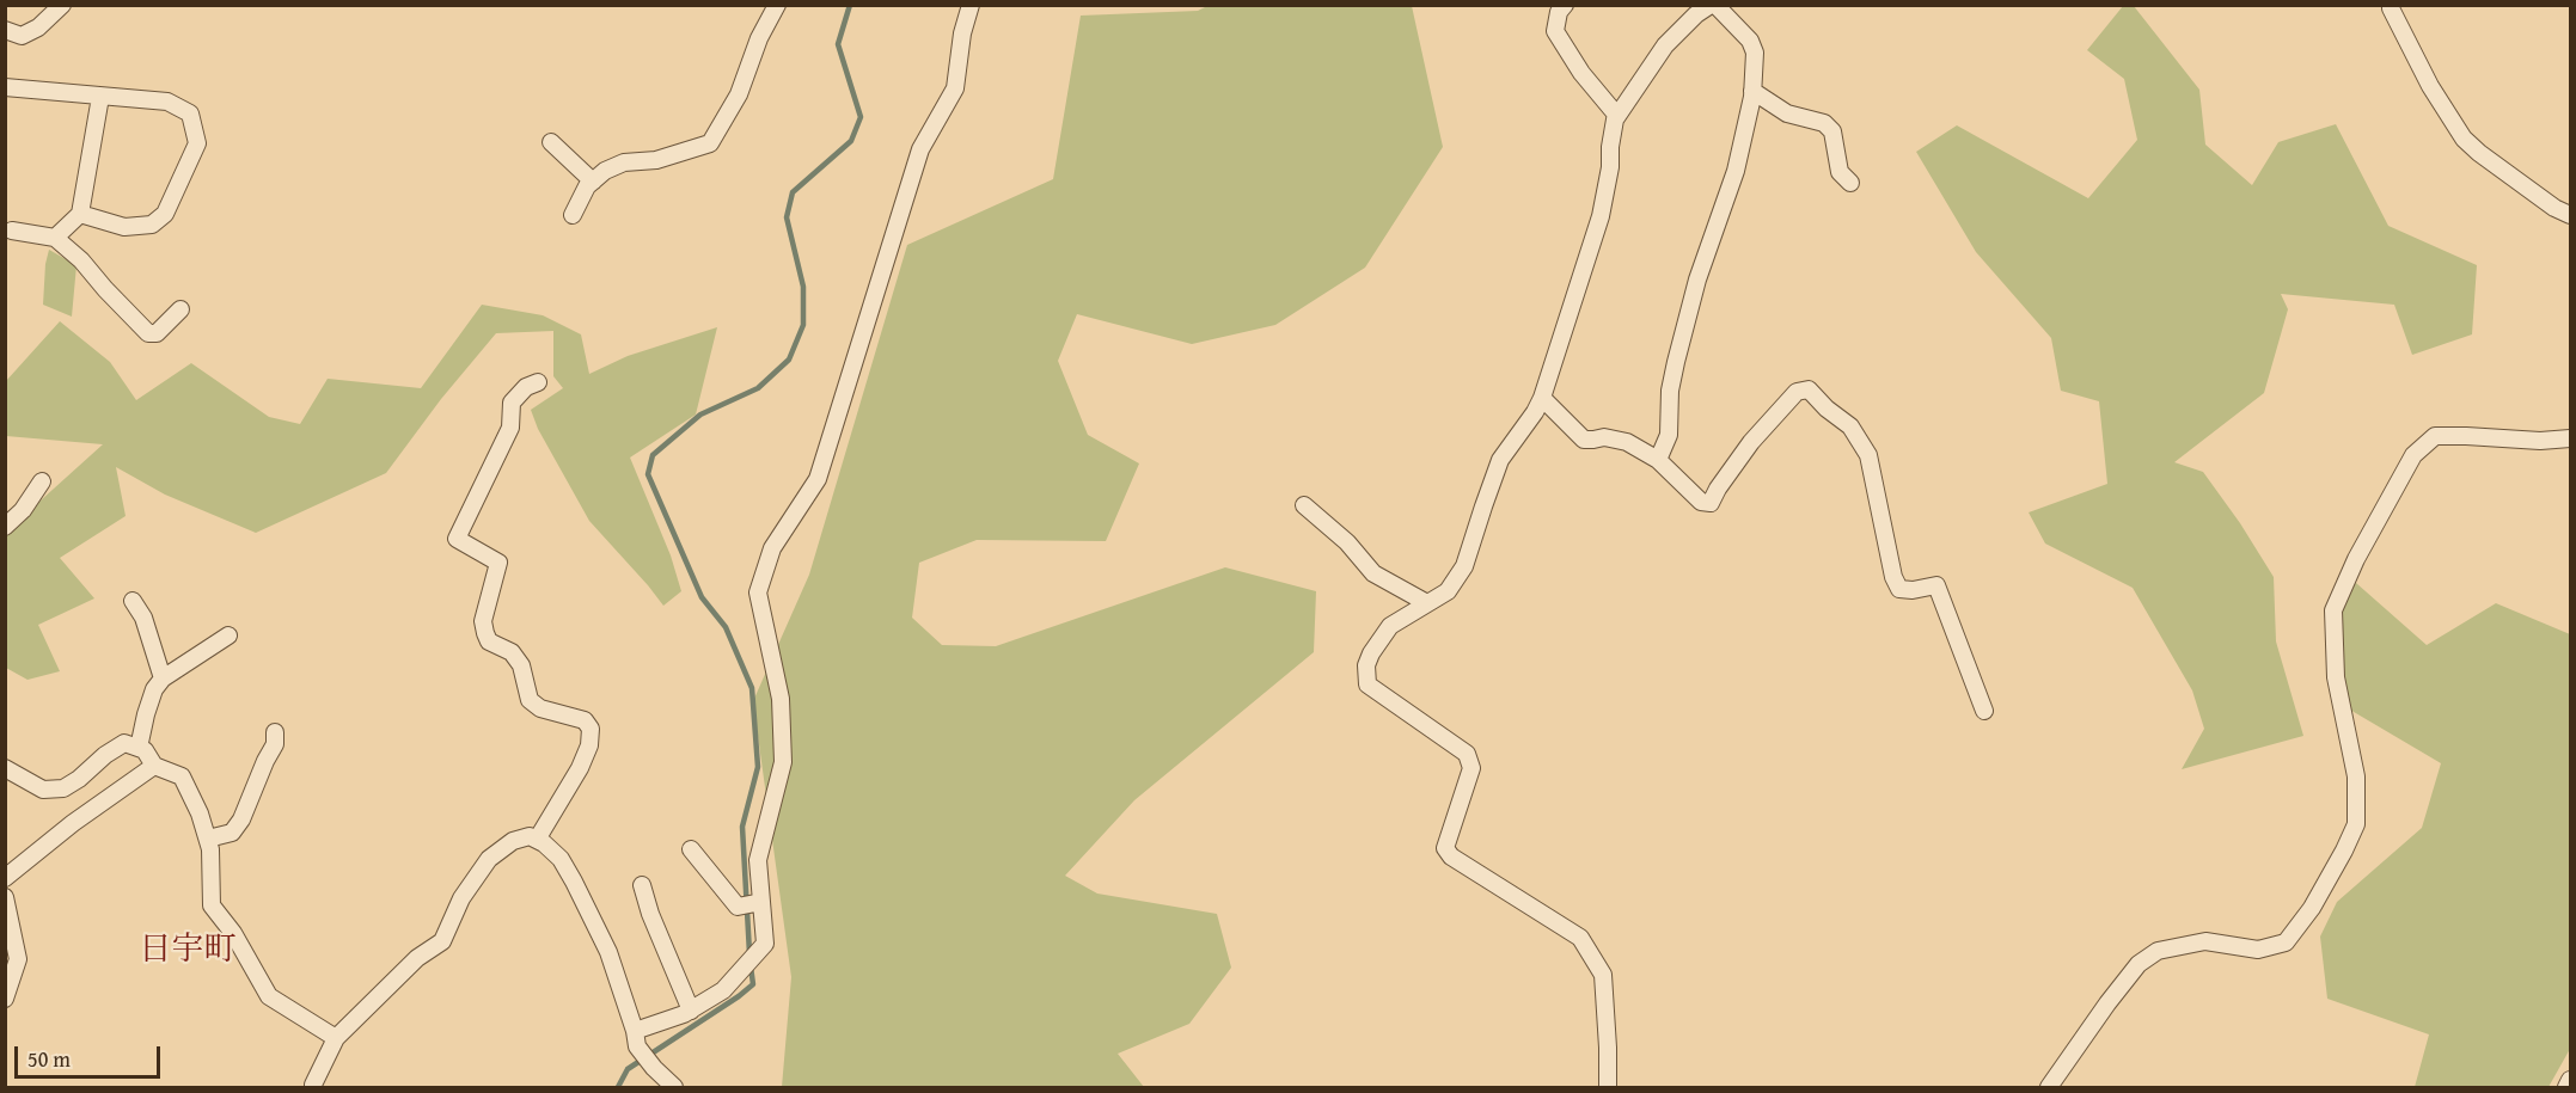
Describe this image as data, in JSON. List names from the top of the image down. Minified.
{"districts":["日宇町"],"scale_bar":"50 m"}
